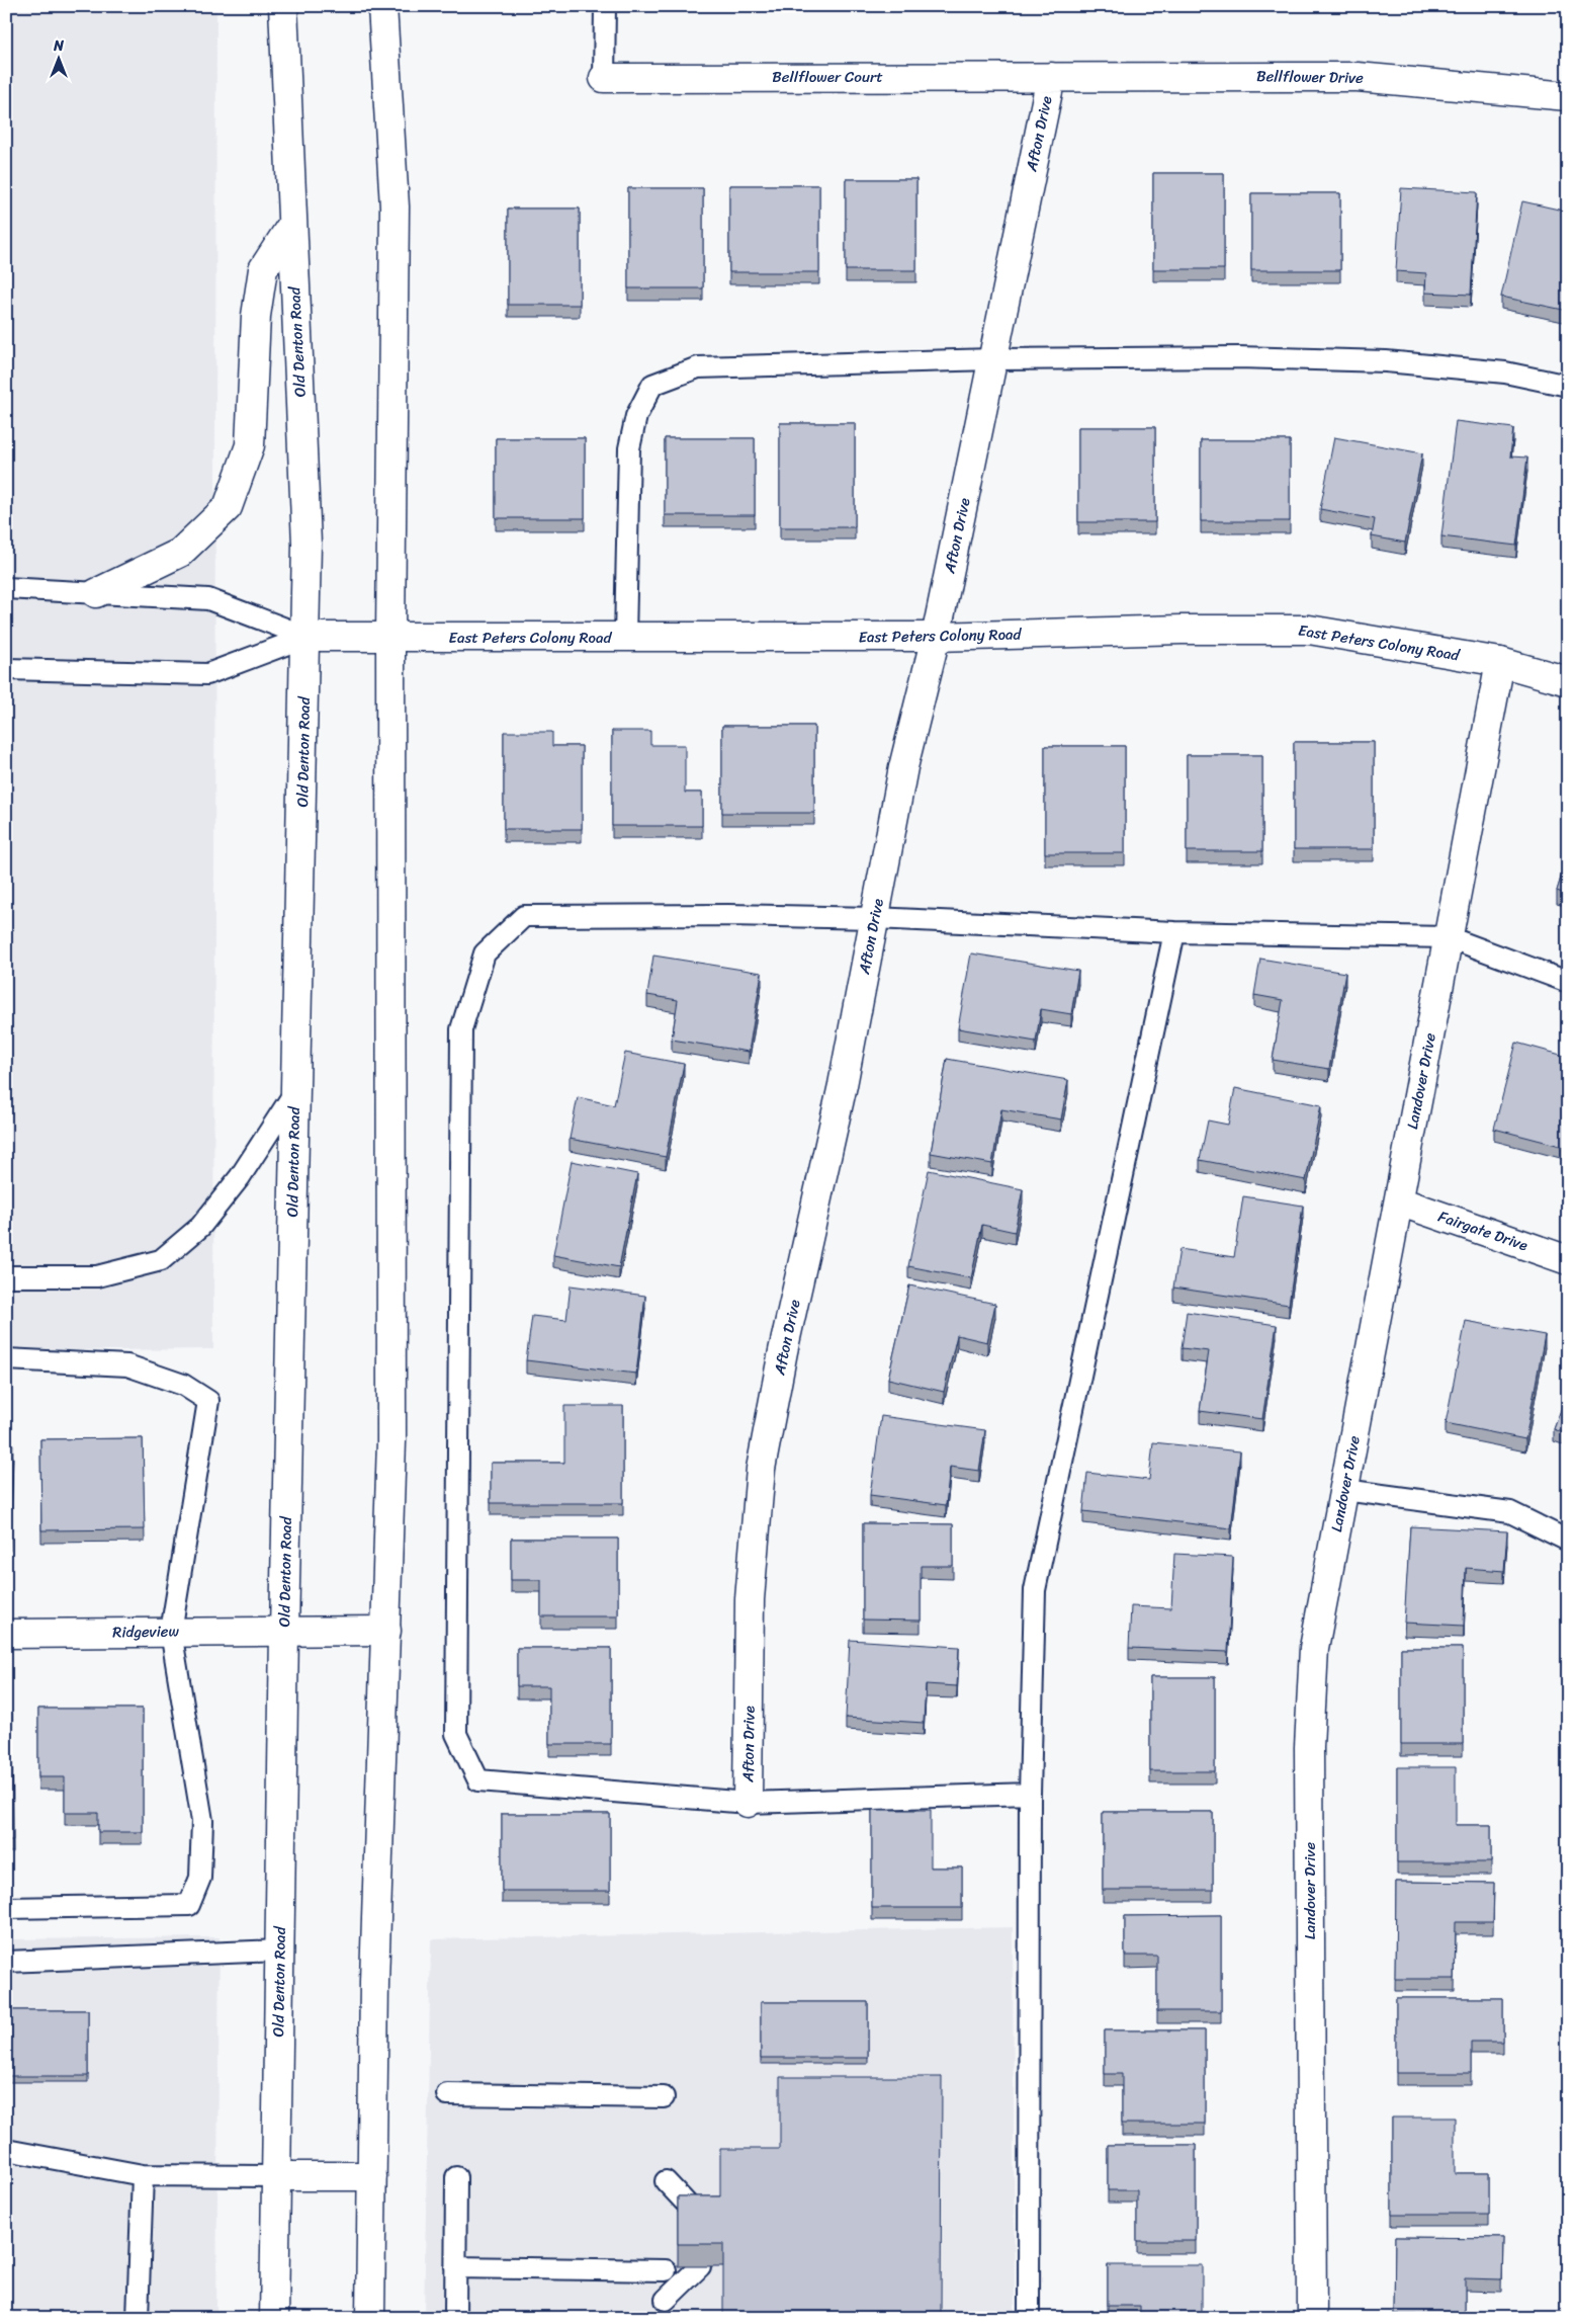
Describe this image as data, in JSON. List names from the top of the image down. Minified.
{"streets":{"street":["Bellflower Court","Bellflower Drive","Afton Drive","Old Denton Road","East Peters Colony Road","Landover Drive","Fairgate Drive","Ridgeview"]},"crossings":[["Bellflower Court","Bellflower Drive"],["Bellflower Court","Afton Drive"],["Bellflower Drive","Afton Drive"],["Afton Drive","East Peters Colony Road"],["Old Denton Road","East Peters Colony Road"],["Old Denton Road","Ridgeview"],["East Peters Colony Road","Landover Drive"],["Landover Drive","Fairgate Drive"]],"north":"top"}
